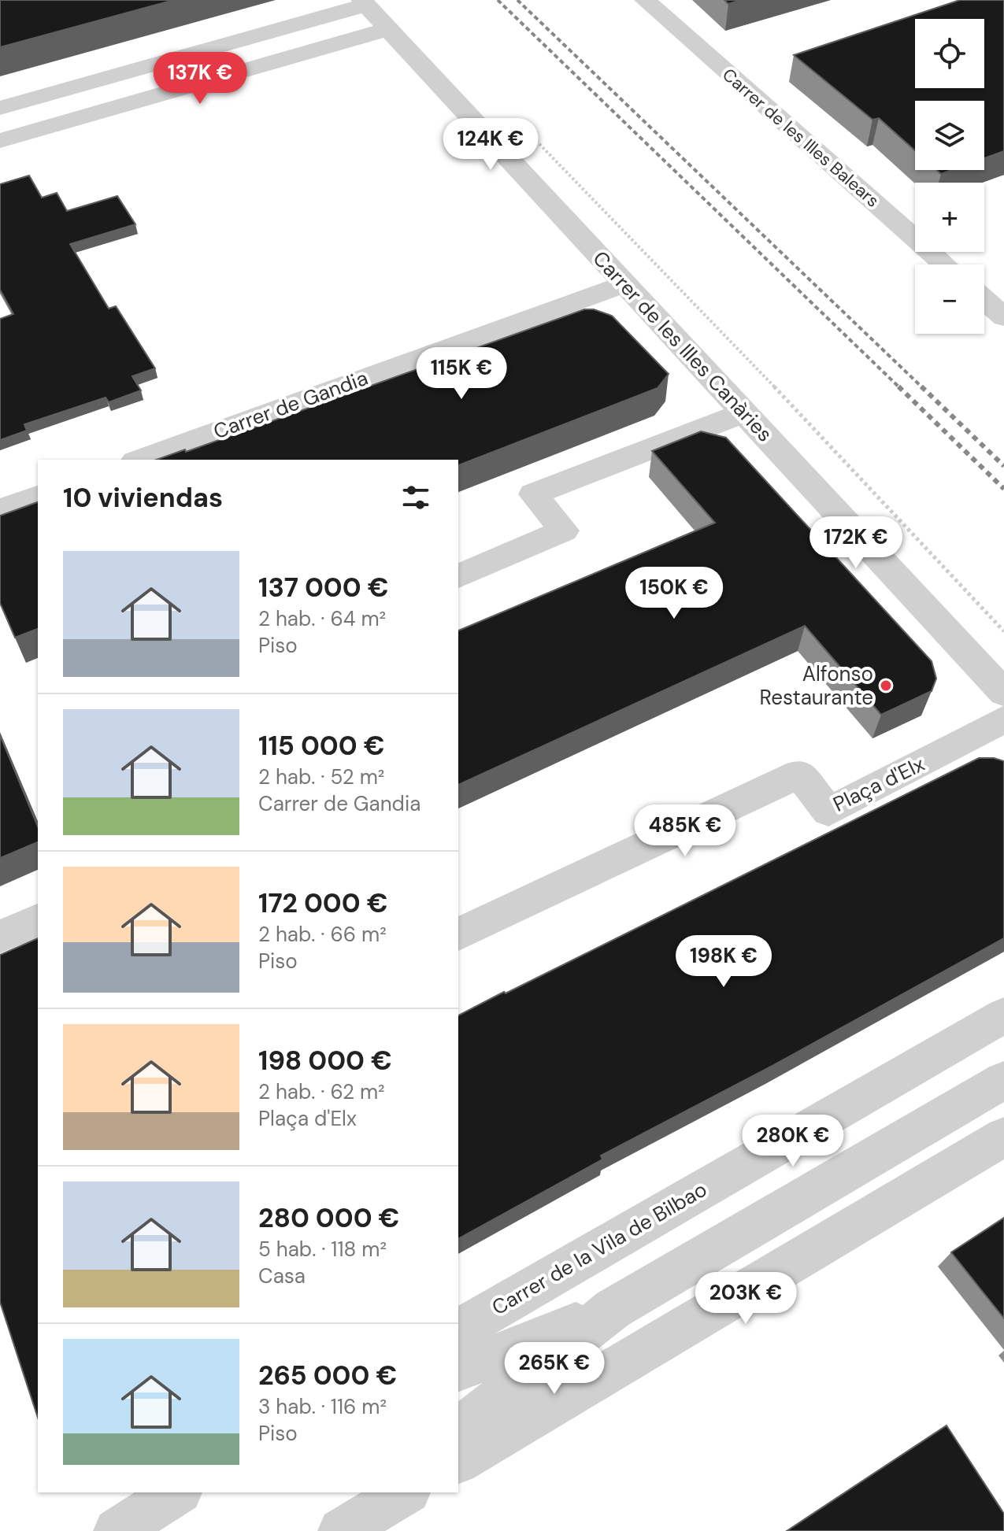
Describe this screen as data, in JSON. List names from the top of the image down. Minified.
{"streets":{"street":["Carrer de les Illes Balears","Carrer de les Illes Canàries","Carrer de Gandia","Plaça d'Elx","Carrer de la Vila de Bilbao"]},"crossings":[["Carrer de les Illes Canàries","Carrer de Gandia"]],"places":["Alfonso Restaurante"],"page":{"map_buttons":["+","−"],"price":["137K €","124K €","115K €","172K €","150K €","485K €","198K €","280K €","203K €","265K €"],"heading":"10 viviendas","list":[{"name":"137 000 €","note":"2 hab. · 64 m² · Piso"},{"name":"115 000 €","note":"2 hab. · 52 m² · Carrer de Gandia"},{"name":"172 000 €","note":"2 hab. · 66 m² · Piso"},{"name":"198 000 €","note":"2 hab. · 62 m² · Plaça d'Elx"},{"name":"280 000 €","note":"5 hab. · 118 m² · Casa"},{"name":"265 000 €","note":"3 hab. · 116 m² · Piso"}]}}
